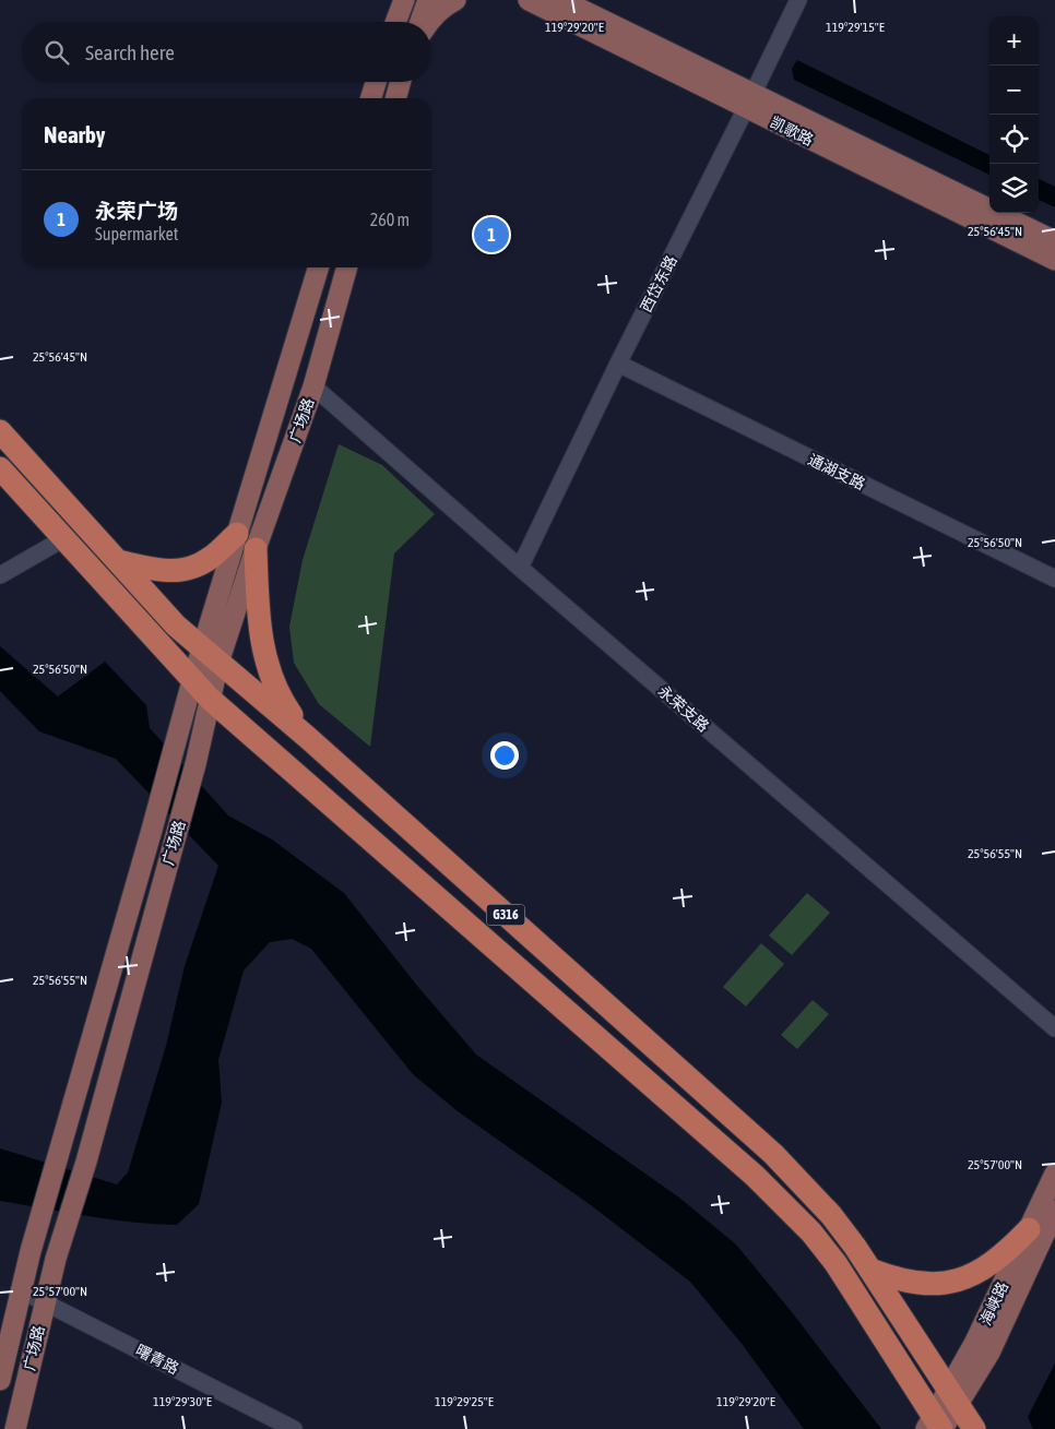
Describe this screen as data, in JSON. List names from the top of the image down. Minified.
{"streets":{"highway":["G316"],"main road":["凯歌路","广场路","海峡路"],"street":["西岱东路","通湖支路","永荣支路","曙青路"]},"crossings":[["凯歌路","西岱东路"],["西岱东路","通湖支路"],["西岱东路","永荣支路"],["广场路","永荣支路"],["广场路","G316"],["广场路","曙青路"],["G316","海峡路"]],"page":{"map_buttons":["+","−"],"search":"Search here","heading":"Nearby","list":[{"mark":"1","name":"永荣广场","note":"Supermarket","value":"260 m"}],"pins":"1"},"coordinates":["119°29'20\"E","119°29'15\"E","25°56'45\"N","25°56'50\"N","25°56'55\"N","25°57'00\"N","119°29'30\"E","119°29'25\"E"]}
